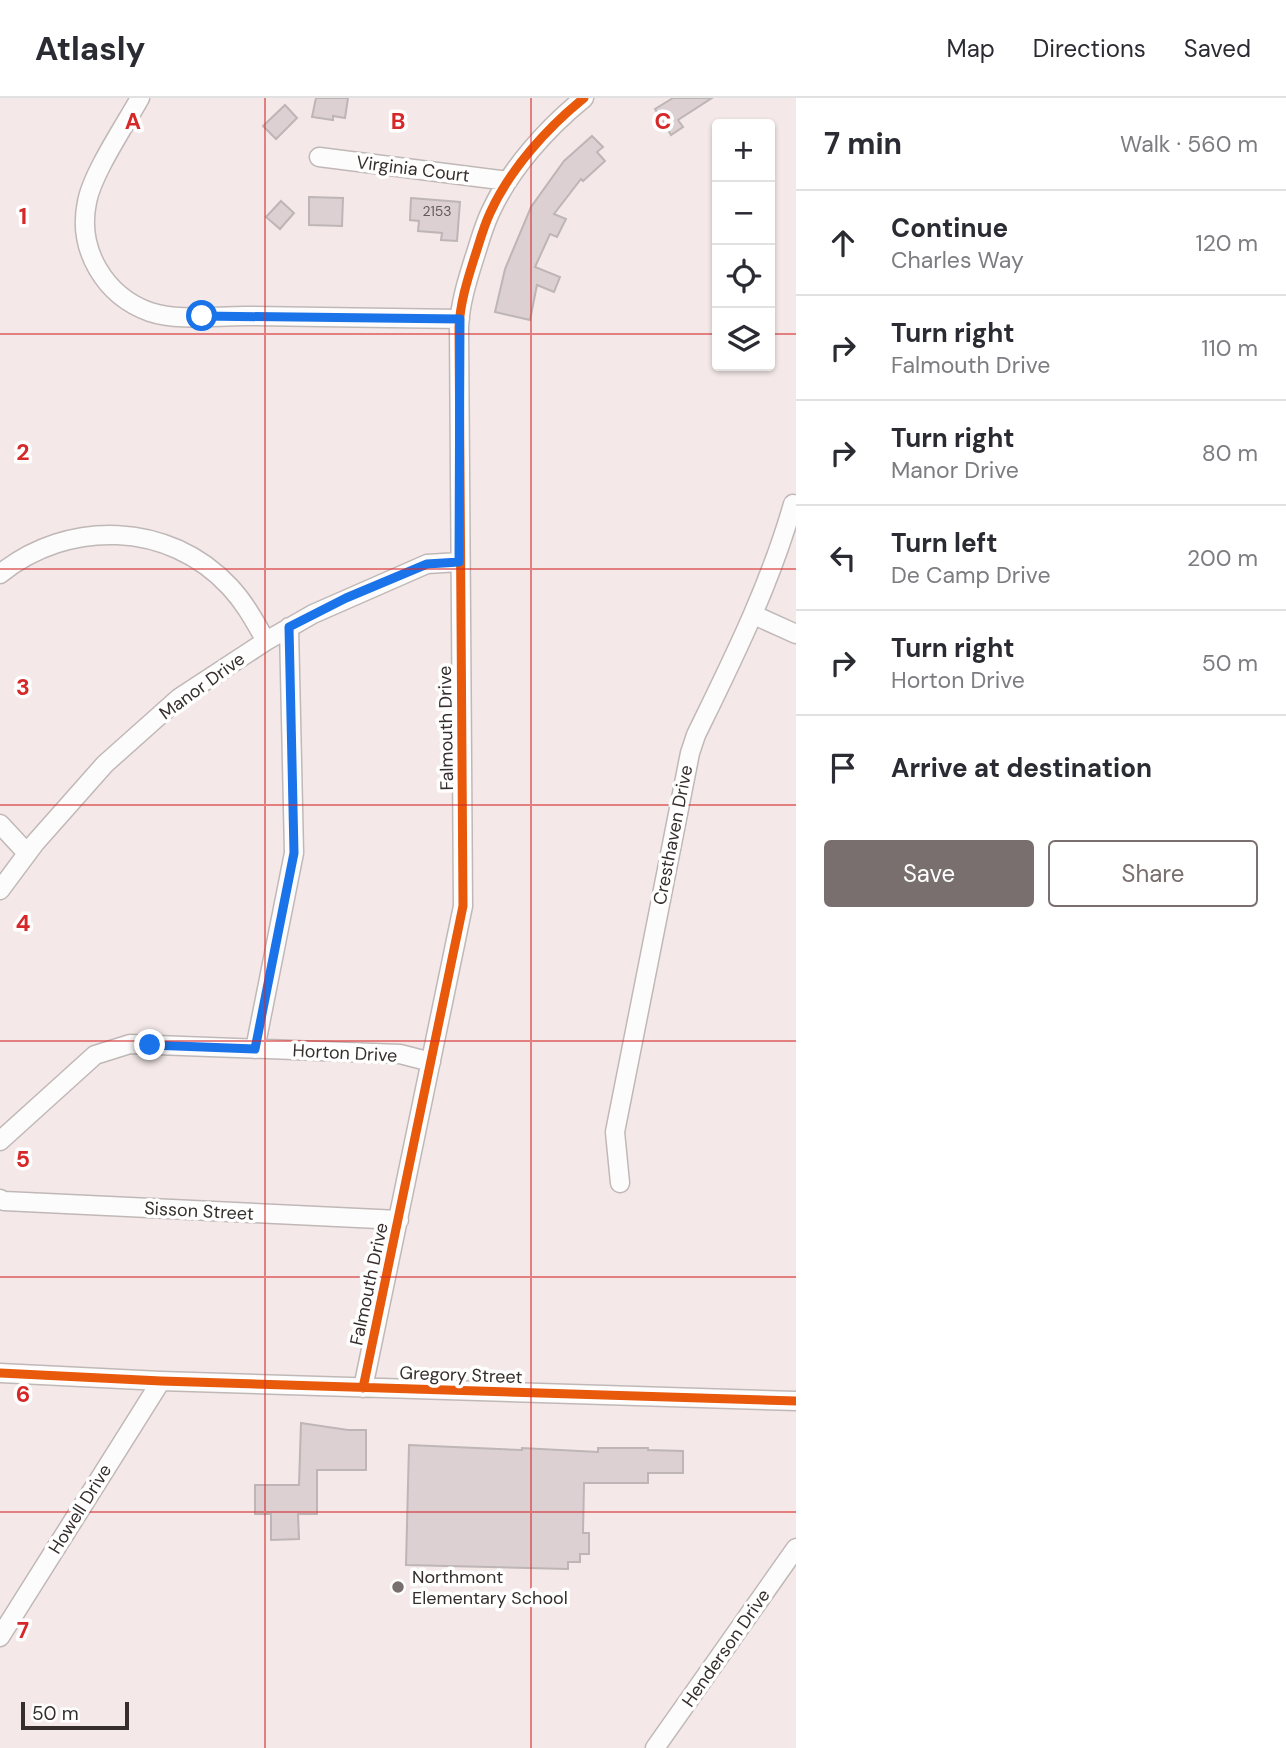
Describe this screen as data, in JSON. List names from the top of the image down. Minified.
{"streets":{"street":["Virginia Court","Manor Drive","Falmouth Drive","Cresthaven Drive","Horton Drive","Sisson Street","Gregory Street","Howell Drive","Henderson Drive"]},"crossings":[["Virginia Court","Falmouth Drive"],["Manor Drive","Falmouth Drive"],["Falmouth Drive","Horton Drive"],["Falmouth Drive","Sisson Street"],["Falmouth Drive","Gregory Street"],["Gregory Street","Howell Drive"]],"places":["Northmont Elementary School"],"house_numbers":["2153"],"scale_bar":"50 m","page":{"header":"Atlasly","nav":["Map","Directions","Saved"],"heading":["7 min","Walk · 560 m"],"map_buttons":["+","−"],"list":[["Continue","Charles Way","120 m"],["Turn right","Falmouth Drive","110 m"],["Turn right","Manor Drive","80 m"],["Turn left","De Camp Drive","200 m"],["Turn right","Horton Drive","50 m"],"Arrive at destination"],"buttons":["Save","Share"],"scale":"50 m"},"grid":{"columns":["A","B","C"],"rows":["1","2","3","4","5","6","7"]}}
